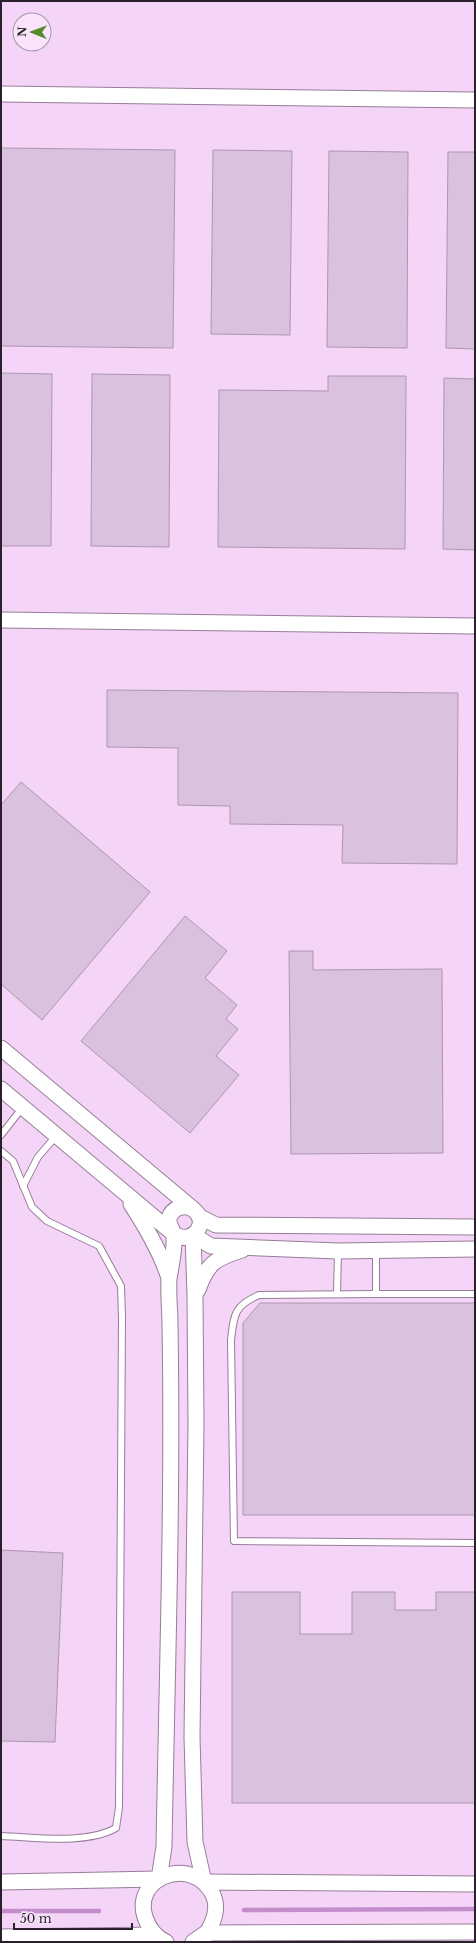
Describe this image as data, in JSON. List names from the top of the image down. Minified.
{"scale_bar":"50 m","north":"left"}
